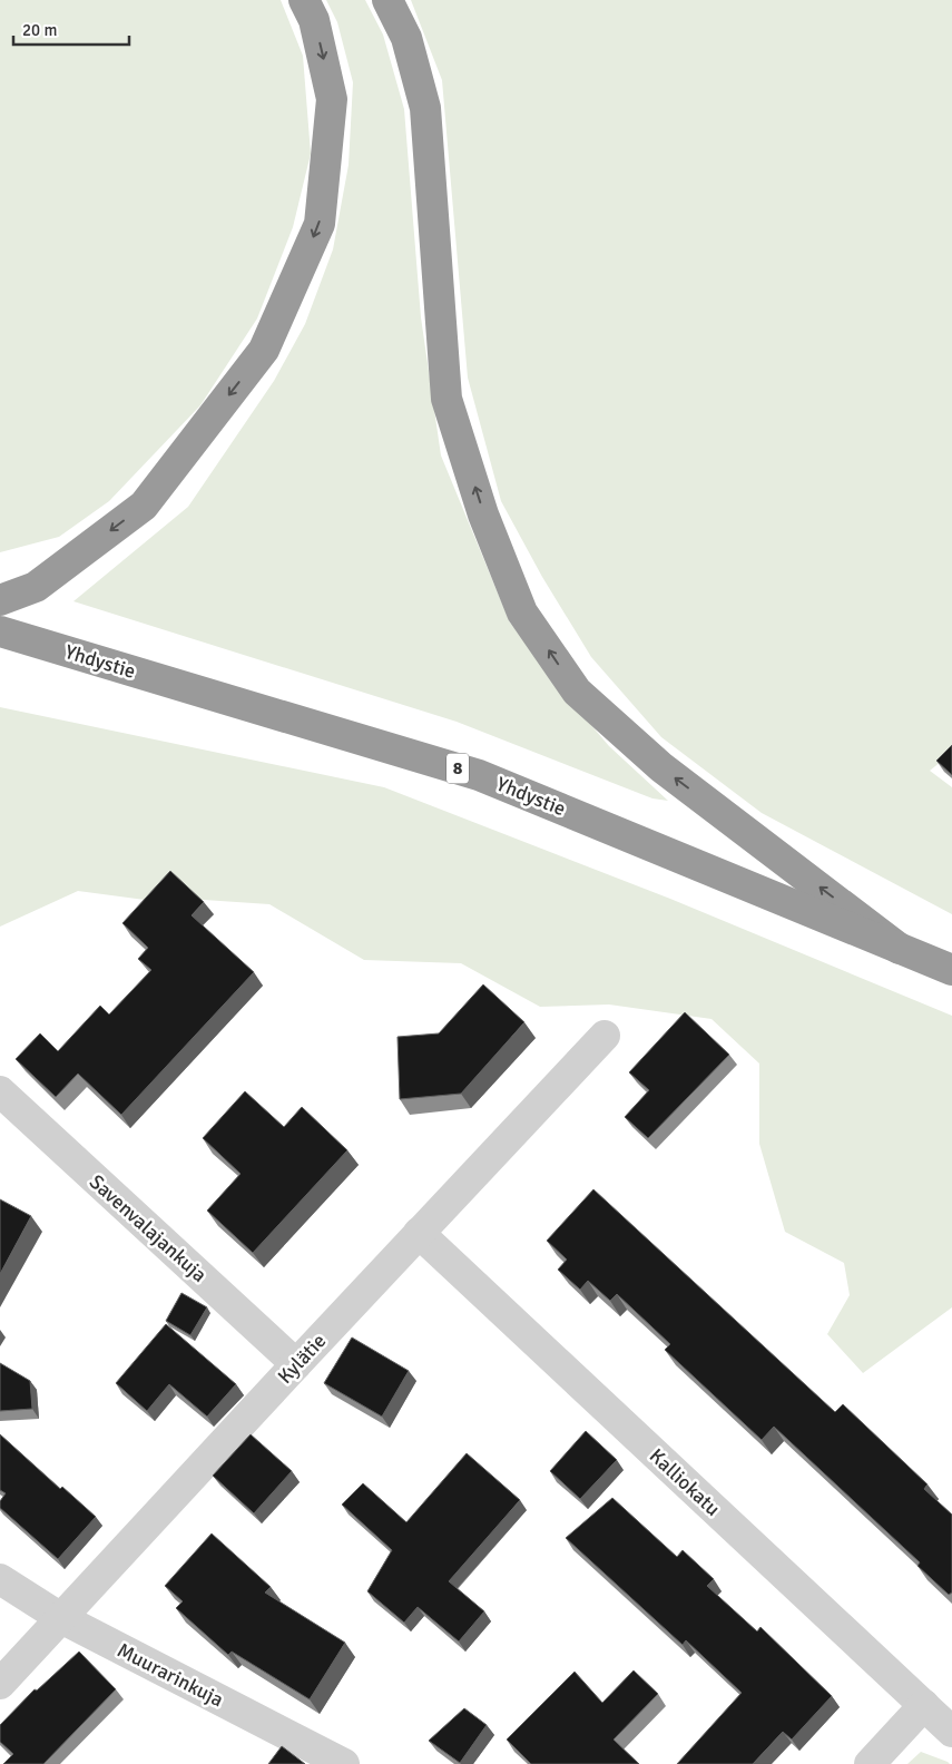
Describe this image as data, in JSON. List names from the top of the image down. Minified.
{"streets":{"highway":["Yhdystie","8"],"street":["Savenvalajankuja","Kylätie","Kalliokatu","Muurarinkuja"]},"crossings":[["Savenvalajankuja","Kylätie"],["Kylätie","Kalliokatu"],["Kylätie","Muurarinkuja"]],"scale_bar":"20 m"}
